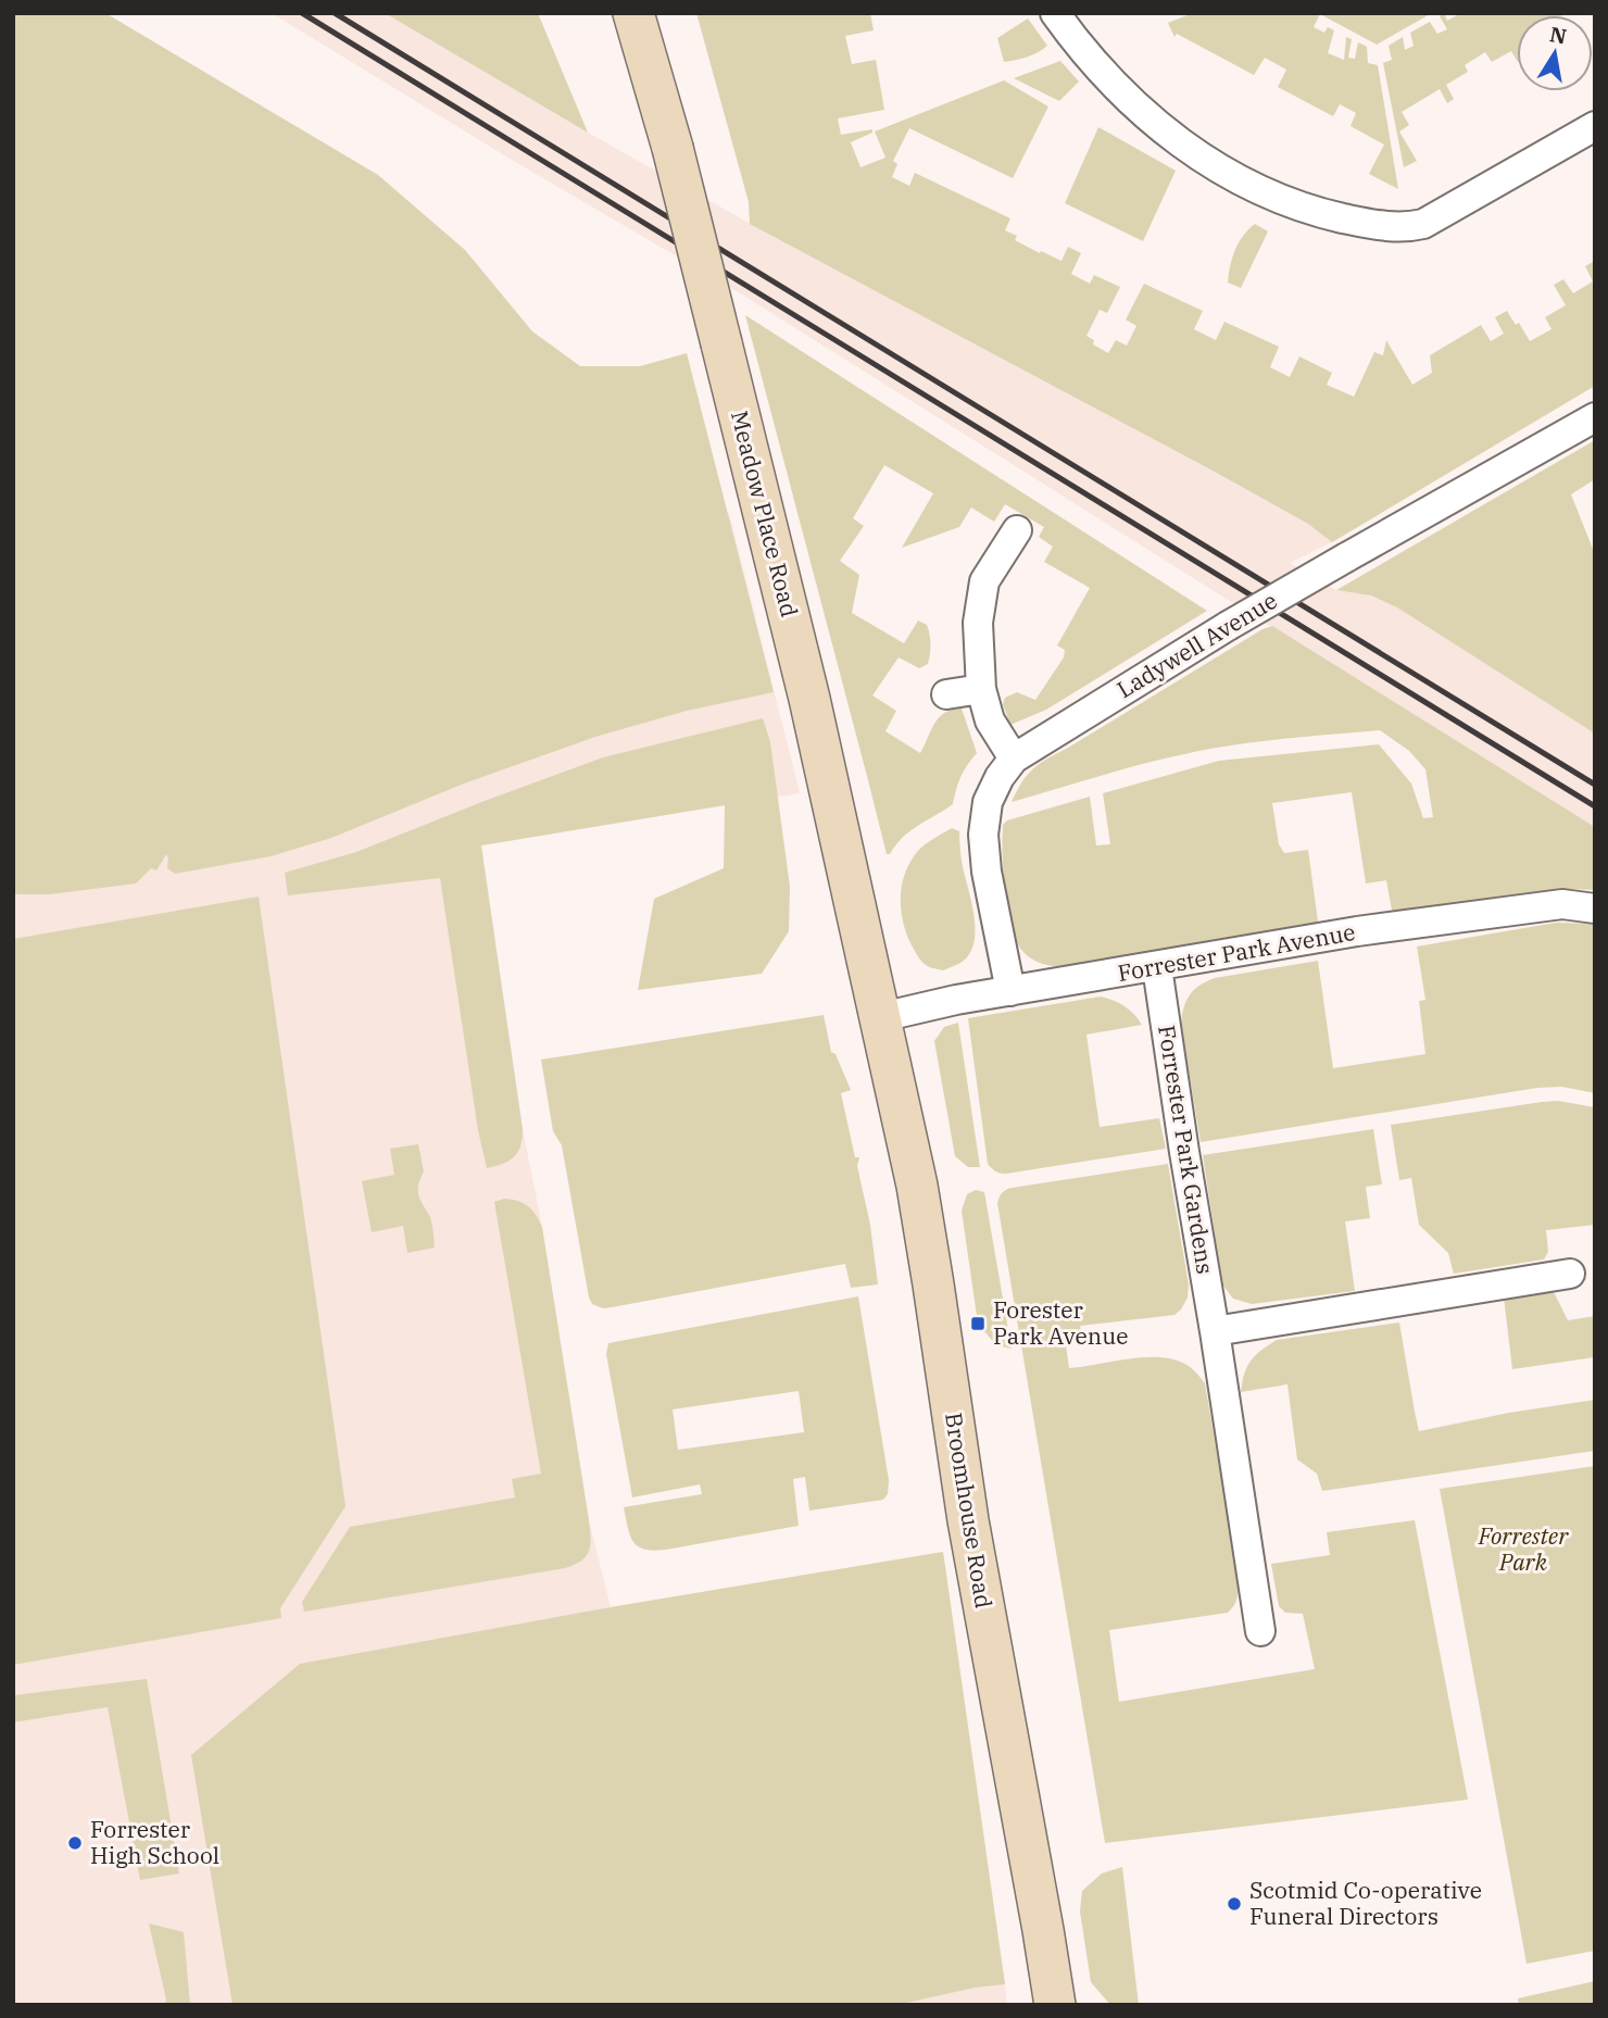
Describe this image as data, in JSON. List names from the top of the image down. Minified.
{"streets":{"main road":["Meadow Place Road","Broomhouse Road"],"street":["Ladywell Avenue","Forrester Park Avenue","Forrester Park Gardens"]},"crossings":[["Meadow Place Road","Forrester Park Avenue"],["Meadow Place Road","Broomhouse Road"],["Ladywell Avenue","Forrester Park Avenue"],["Forrester Park Avenue","Forrester Park Gardens"],["Forrester Park Avenue","Broomhouse Road"]],"parks":["Forrester Park"],"places":{"transit":["Forester Park Avenue"],"other":["Forrester High School","Scotmid Co-operative Funeral Directors"]},"north":"top"}
